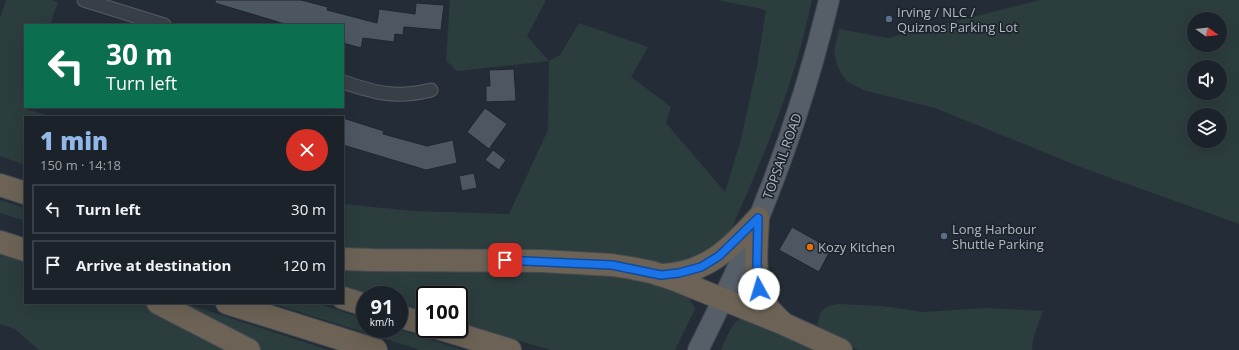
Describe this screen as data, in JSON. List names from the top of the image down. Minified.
{"streets":{"main road":["TOPSAIL ROAD"]},"places":["Irving / NLC / Quiznos Parking Lot","Long Harbour Shuttle Parking","Kozy Kitchen"],"north":"right","page":{"turn":["30 m","Turn left"],"heading":["1 min","150 m · 14:18"],"list":[{"name":"Turn left","value":"30 m"},{"name":"Arrive at destination","value":"120 m"}],"speed":"91 km/h","limit":"100"}}
